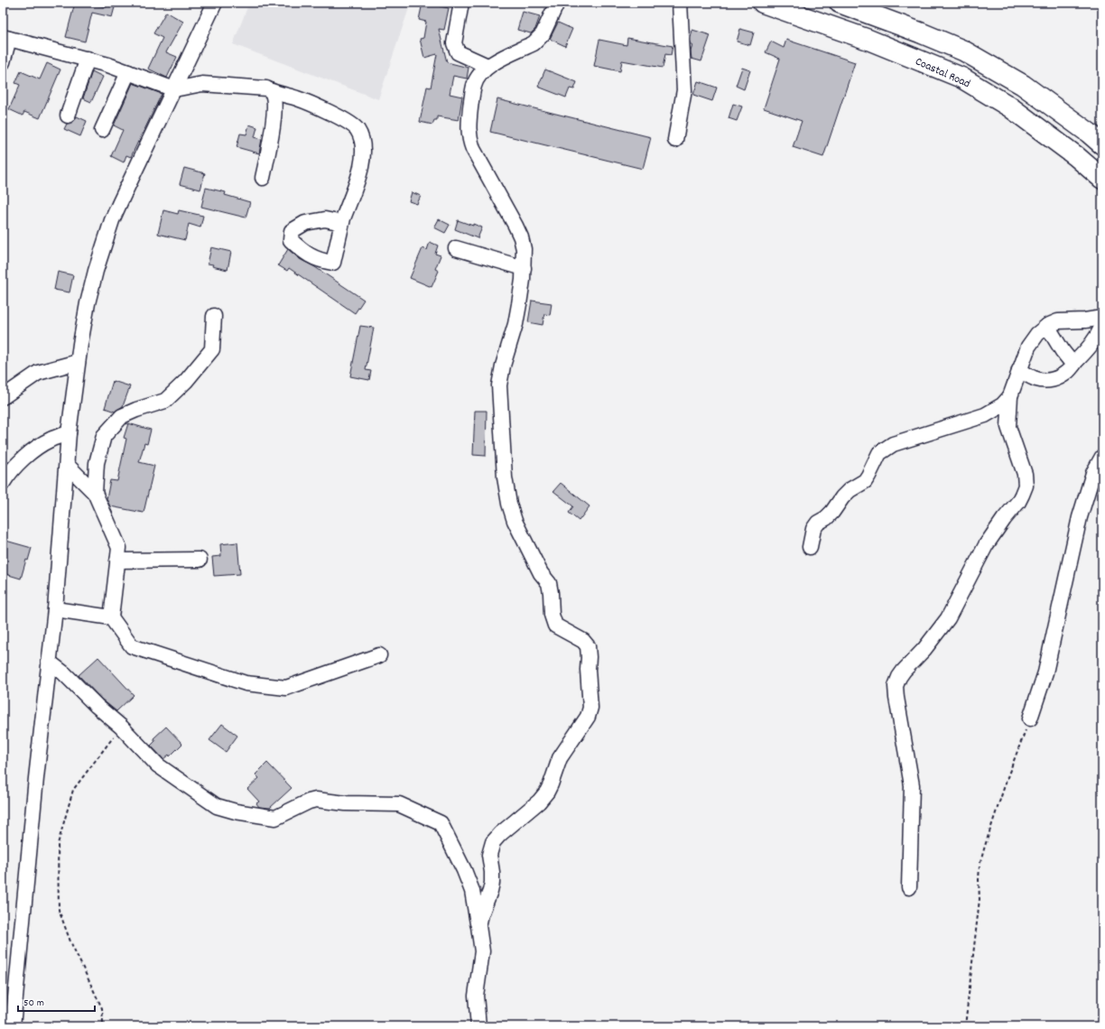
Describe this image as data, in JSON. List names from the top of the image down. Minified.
{"streets":{"highway":["Coastal Road"]},"scale_bar":"50 m"}
